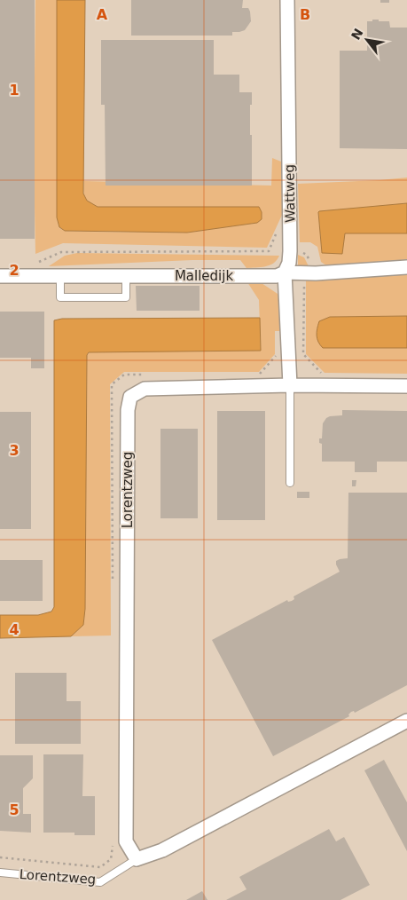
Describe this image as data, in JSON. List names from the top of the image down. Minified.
{"streets":{"street":["Wattweg","Malledijk","Lorentzweg"]},"crossings":[["Wattweg","Malledijk"],["Wattweg","Lorentzweg"]],"north":"top left","grid":{"columns":["A","B"],"rows":["1","2","3","4","5"]}}
